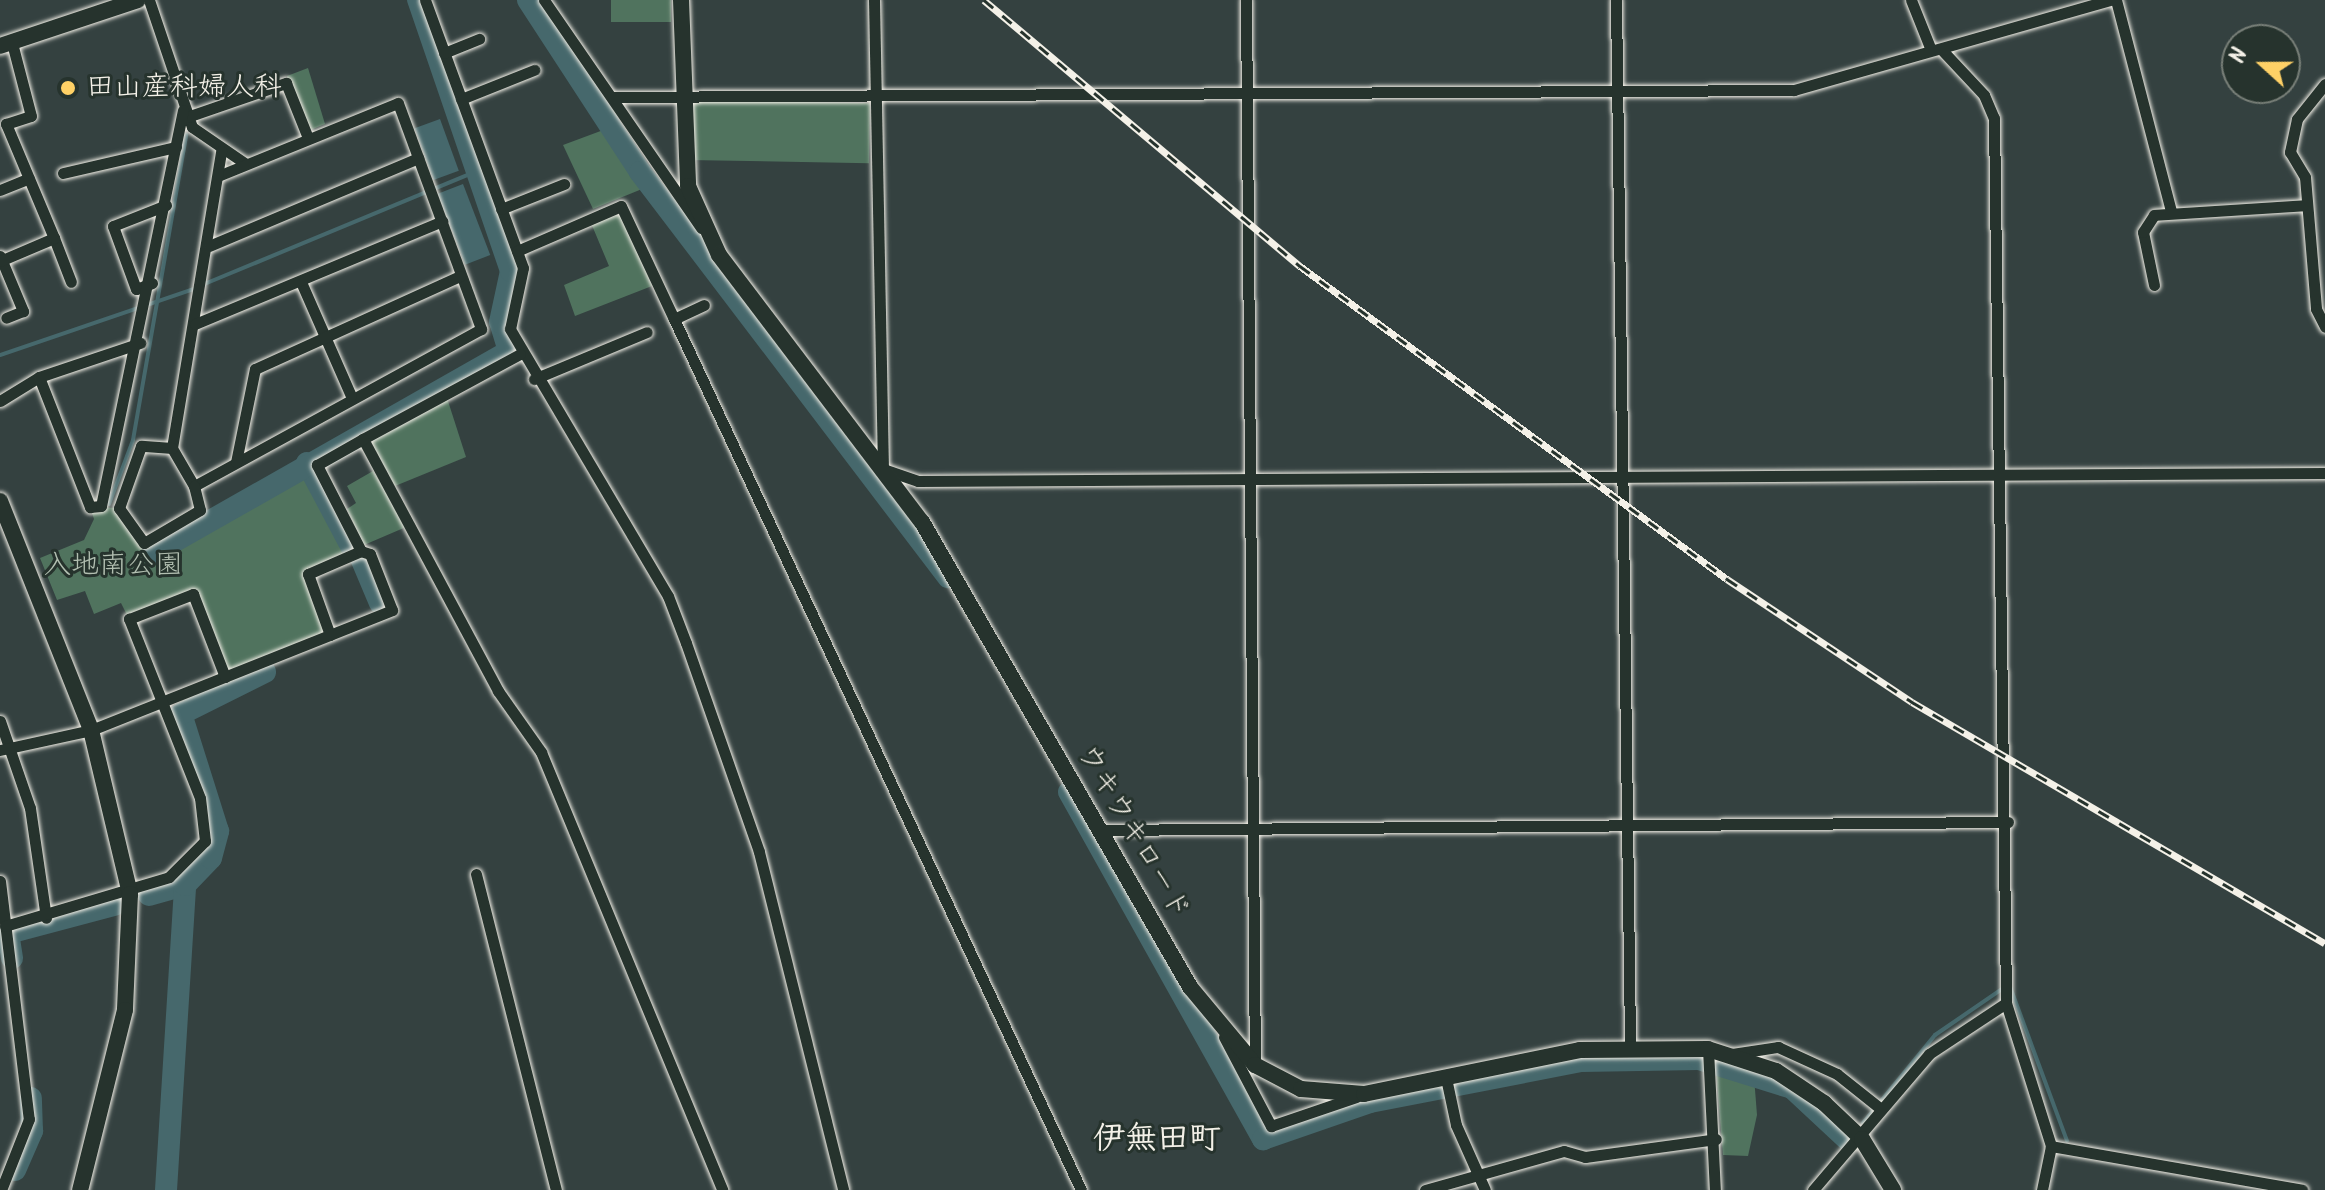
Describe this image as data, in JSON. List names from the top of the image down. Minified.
{"streets":{"street":["ウキウキロード"]},"districts":["伊無田町"],"parks":["入地南公園"],"places":["田山産科婦人科"],"north":"left"}
